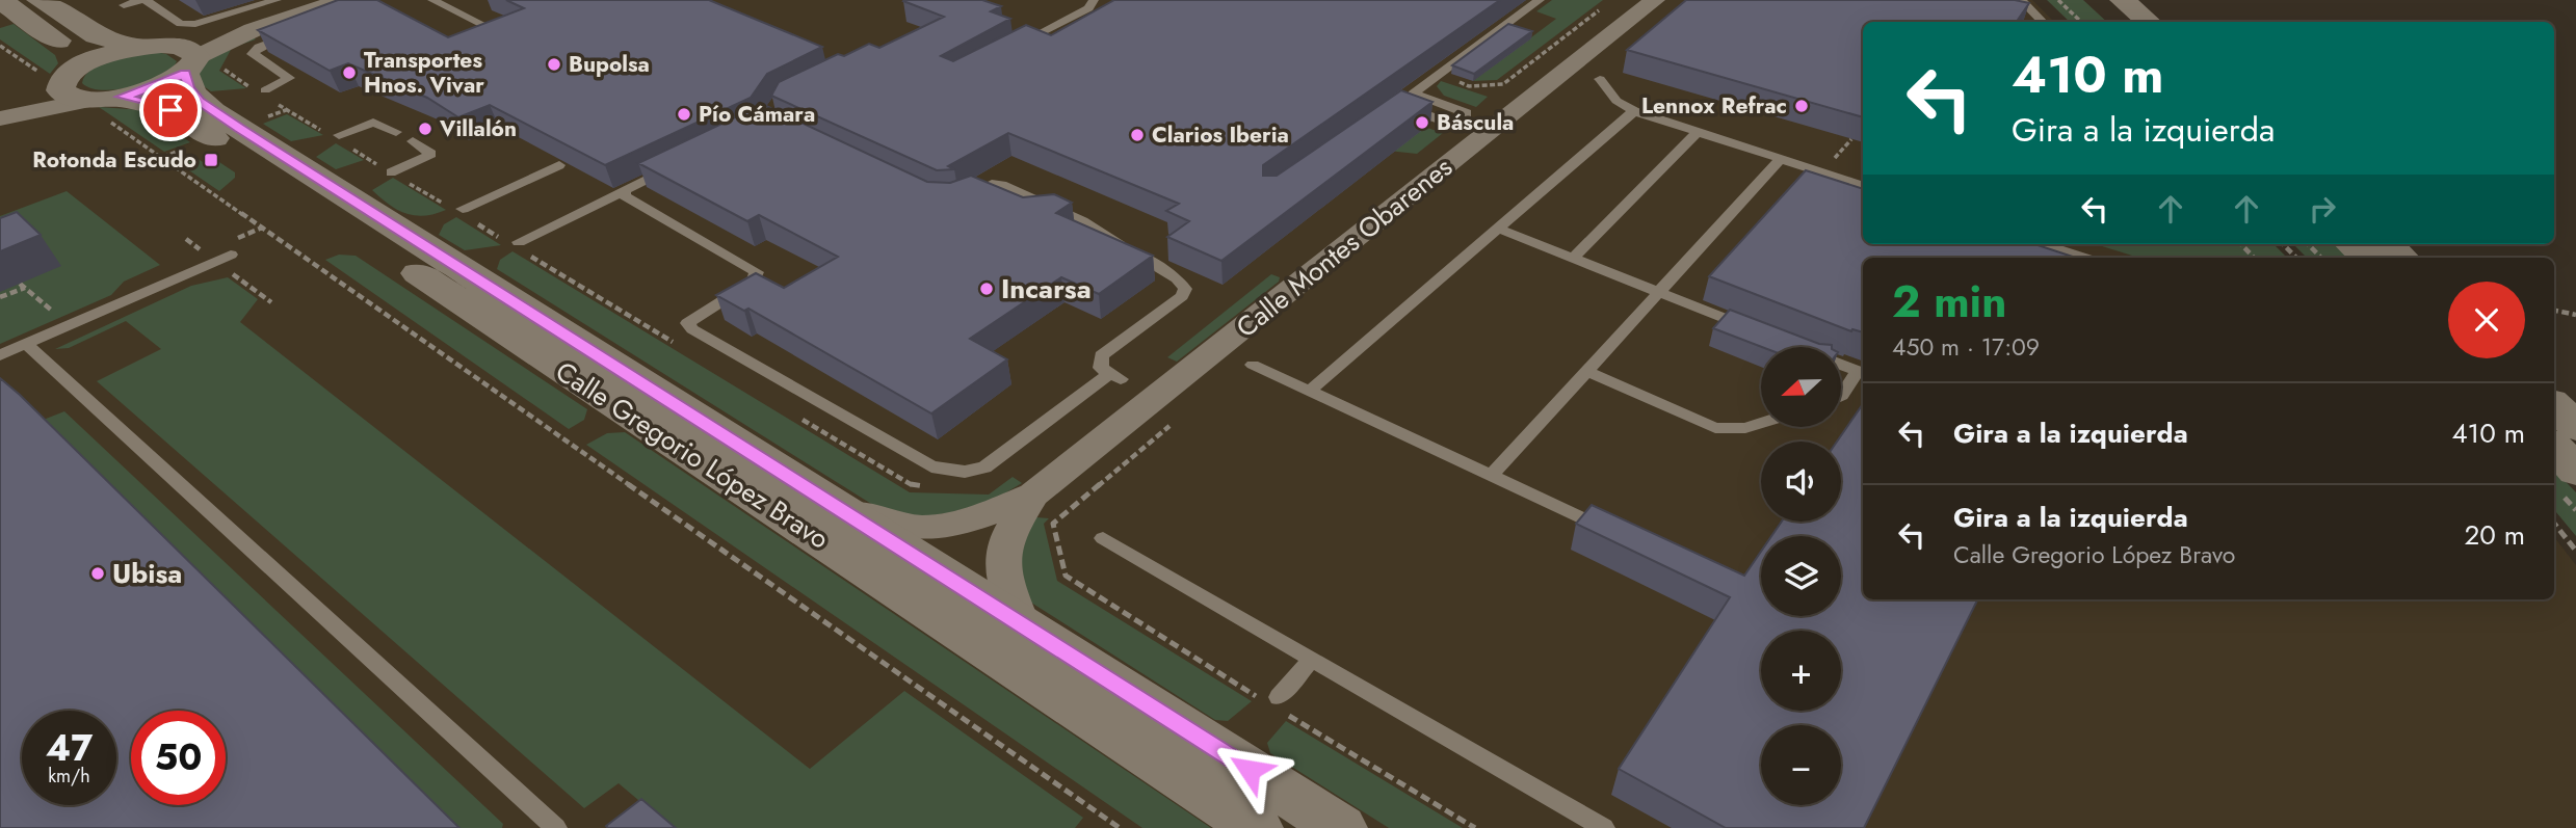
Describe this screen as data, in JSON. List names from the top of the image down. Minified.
{"streets":{"main road":["Calle Gregorio López Bravo"],"street":["Calle Montes Obarenes"]},"crossings":[["Calle Montes Obarenes","Calle Gregorio López Bravo"]],"places":{"other":["Bupolsa","Transportes Hnos. Vivar","Lennox Refrac","Pío Cámara","Báscula","Villalón","Clarios Iberia","Incarsa","Ubisa"],"transit":["Rotonda Escudo"]},"north":"left","page":{"turn":["410 m","Gira a la izquierda"],"heading":["2 min","450 m · 17:09"],"map_buttons":["+","−"],"list":[{"name":"Gira a la izquierda","value":"410 m"},{"name":"Gira a la izquierda","note":"Calle Gregorio López Bravo","value":"20 m"}],"speed":"47 km/h","limit":"50"}}
